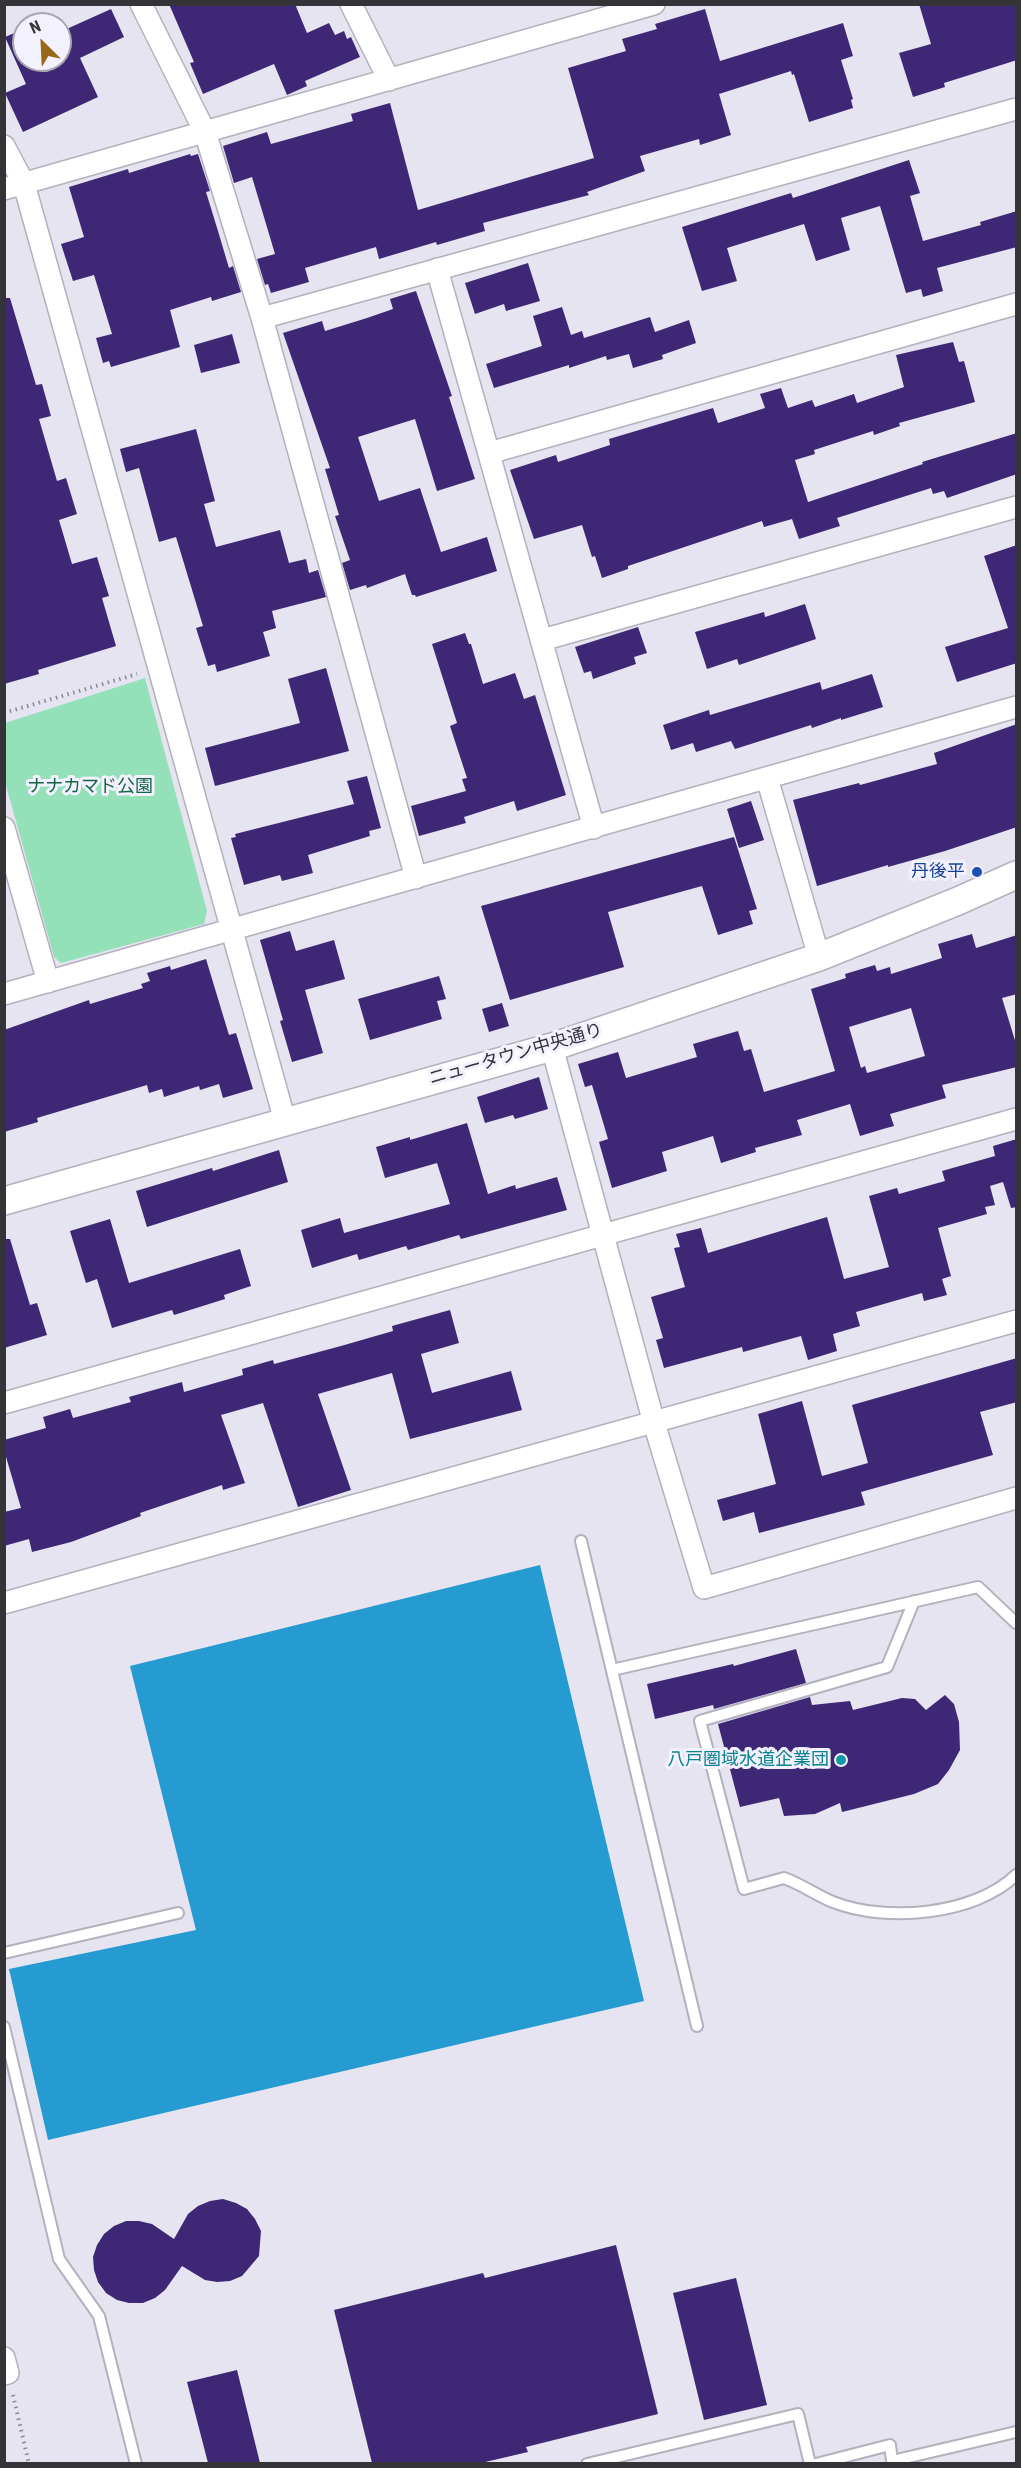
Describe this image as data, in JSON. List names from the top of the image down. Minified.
{"streets":{"street":["ニュータウン中央通り"]},"parks":["ナナカマド公園"],"places":["丹後平","八戸圏域水道企業団"],"north":"top left"}
